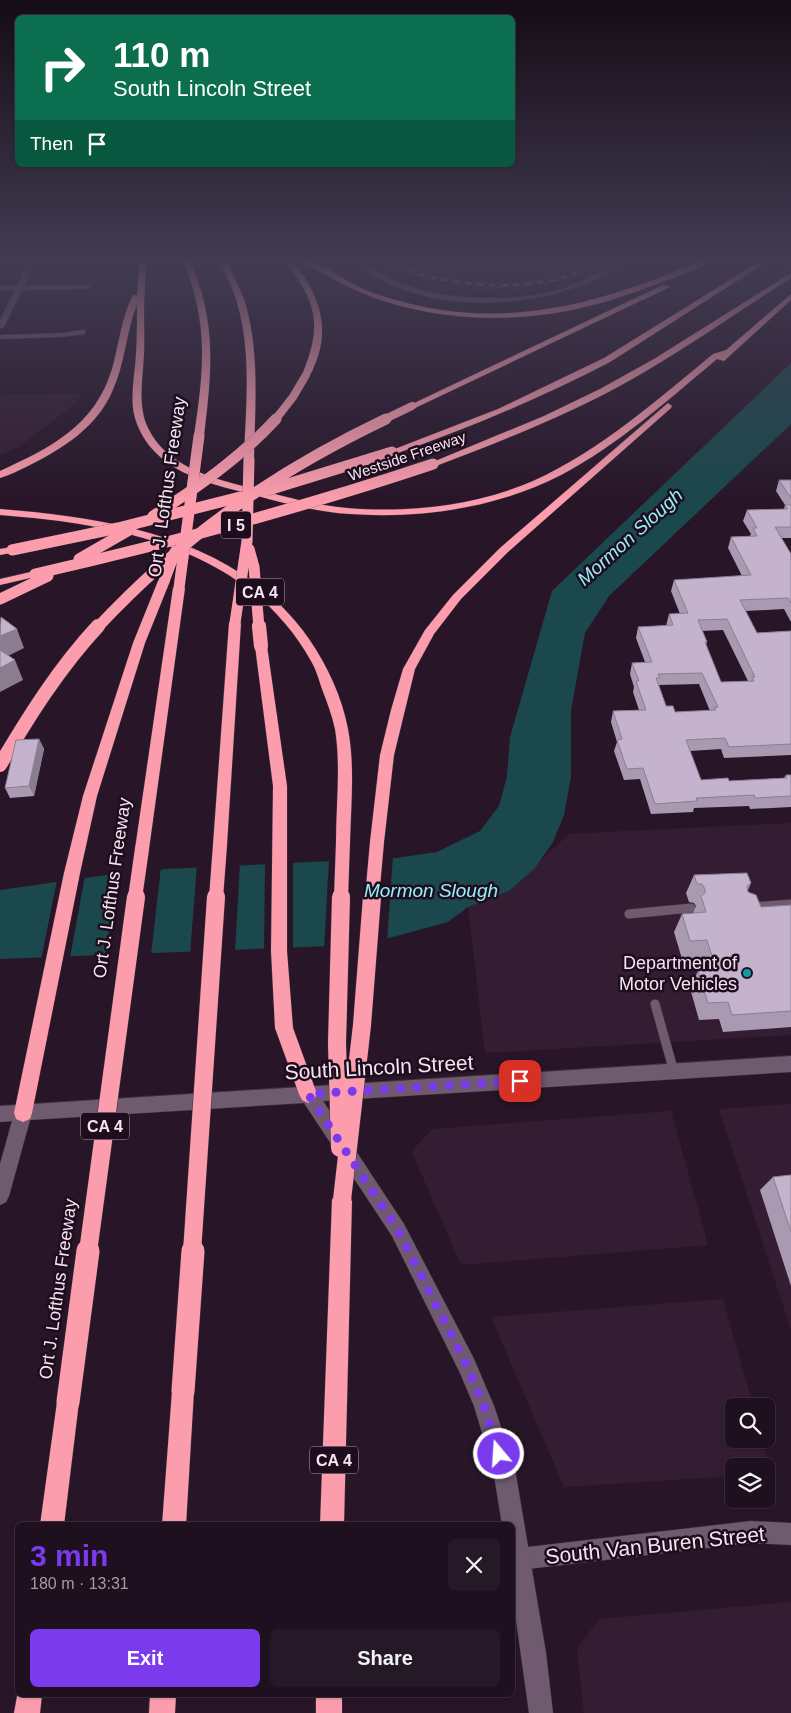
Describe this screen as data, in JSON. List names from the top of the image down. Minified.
{"streets":{"highway":["Westside Freeway","Ort J. Lofthus Freeway","I 5","CA 4"],"street":["South Lincoln Street","South Van Buren Street"]},"water":["Mormon Slough"],"places":["Department of Motor Vehicles"],"page":{"turn":["110 m","South Lincoln Street"],"then":"Then","heading":["3 min","180 m · 13:31"],"buttons":["Exit","Share"]}}
